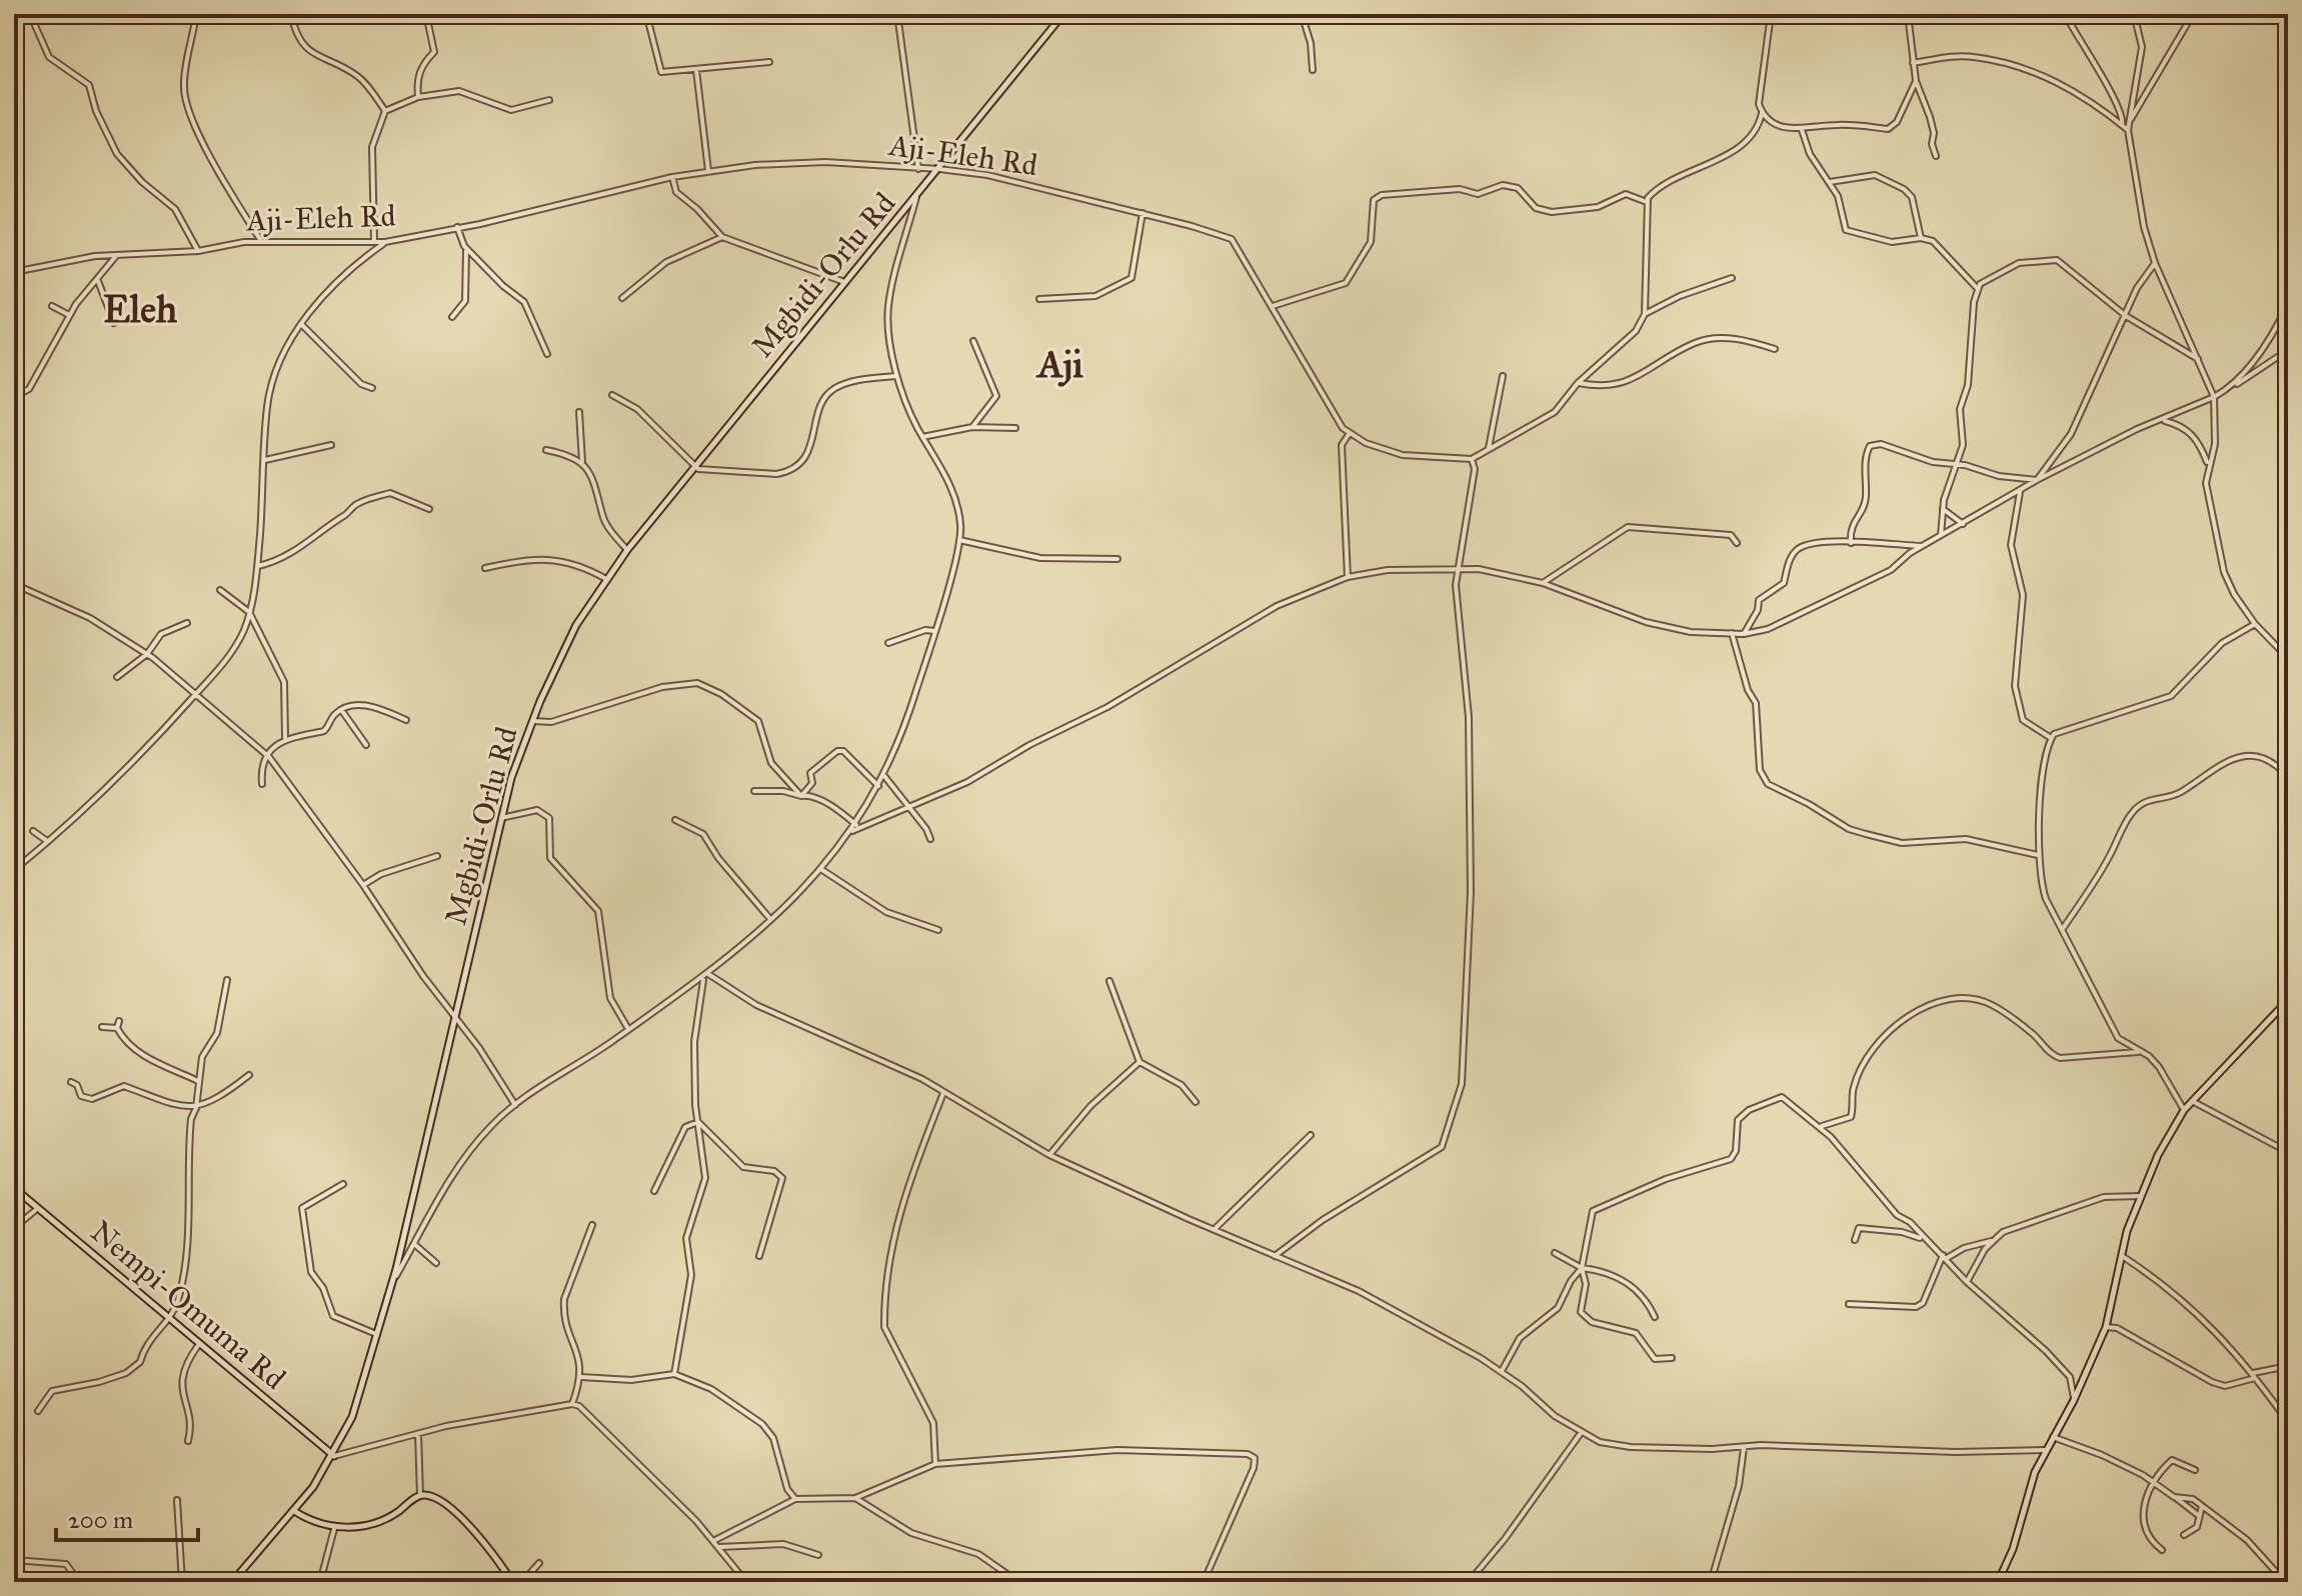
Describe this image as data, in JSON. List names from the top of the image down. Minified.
{"streets":{"main road":["Mgbidi-Orlu Rd","Nempi-Omuma Rd"],"street":["Aji-Eleh Rd"]},"crossings":[["Aji-Eleh Rd","Mgbidi-Orlu Rd"],["Mgbidi-Orlu Rd","Nempi-Omuma Rd"]],"districts":["Eleh","Aji"],"scale_bar":"200 m"}
